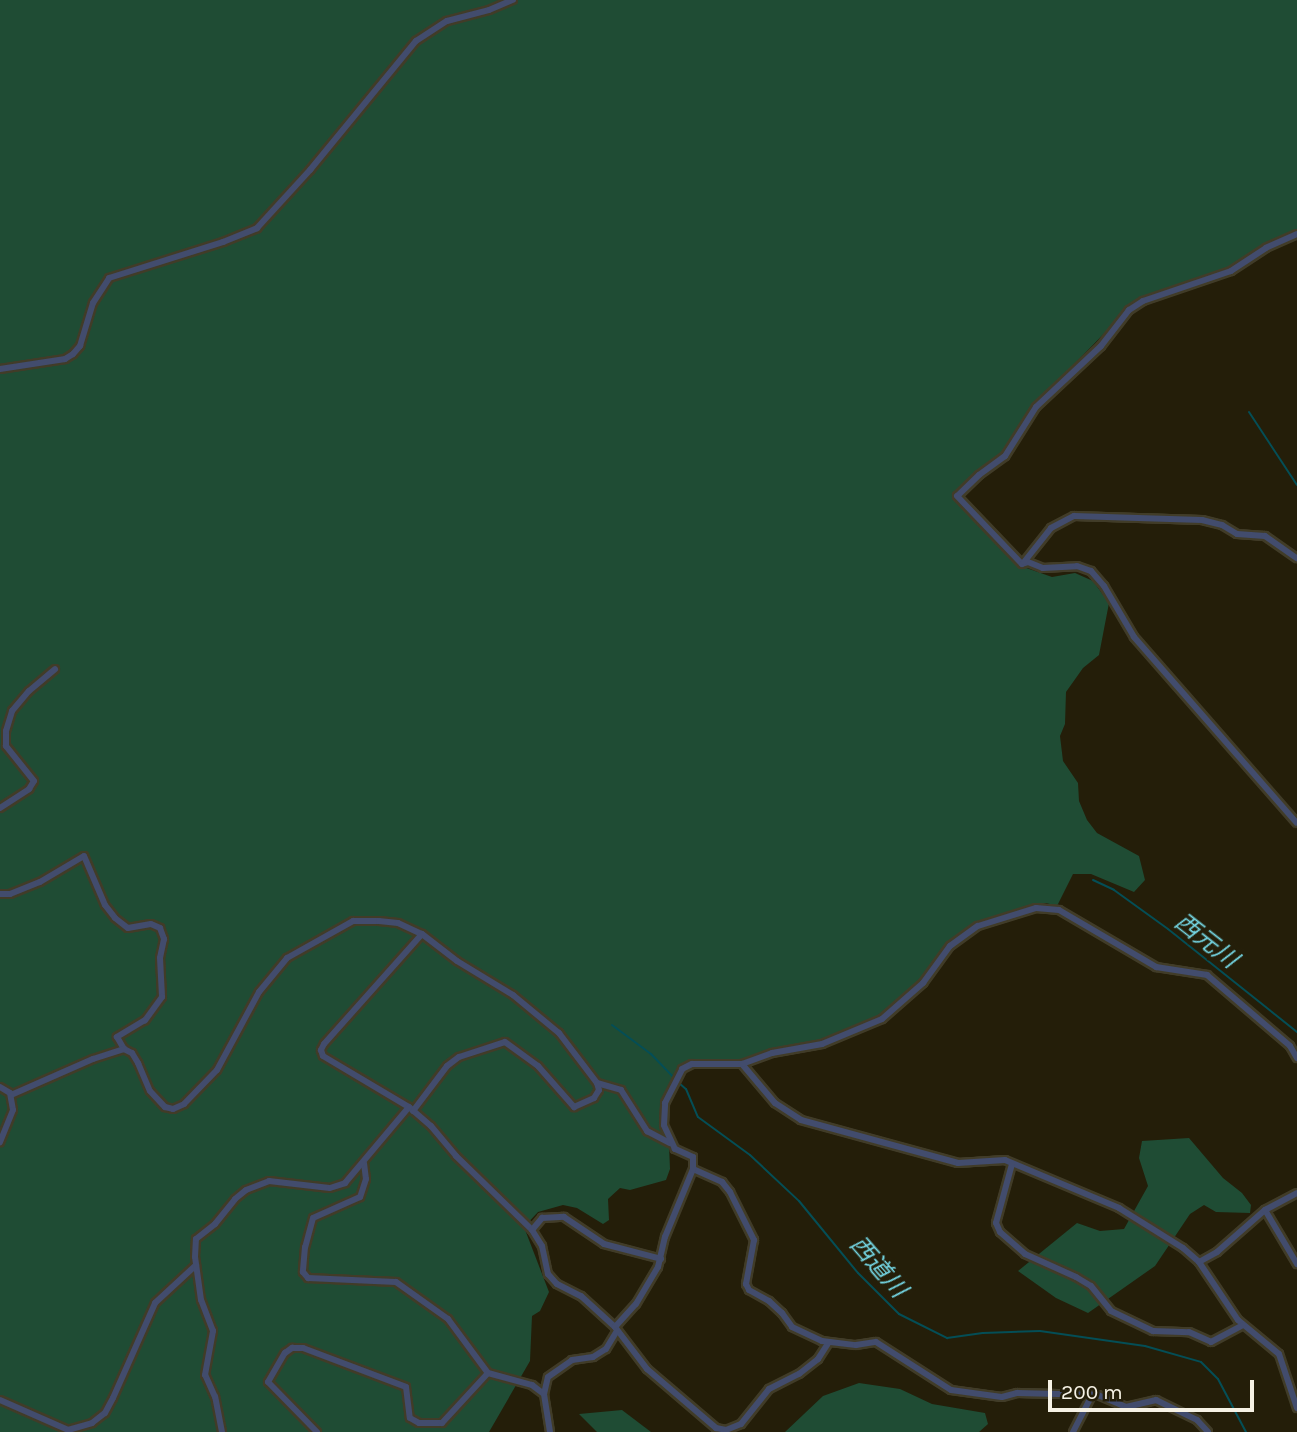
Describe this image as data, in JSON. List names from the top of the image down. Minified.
{"water":["西元川","西道川"],"scale_bar":"200 m"}
